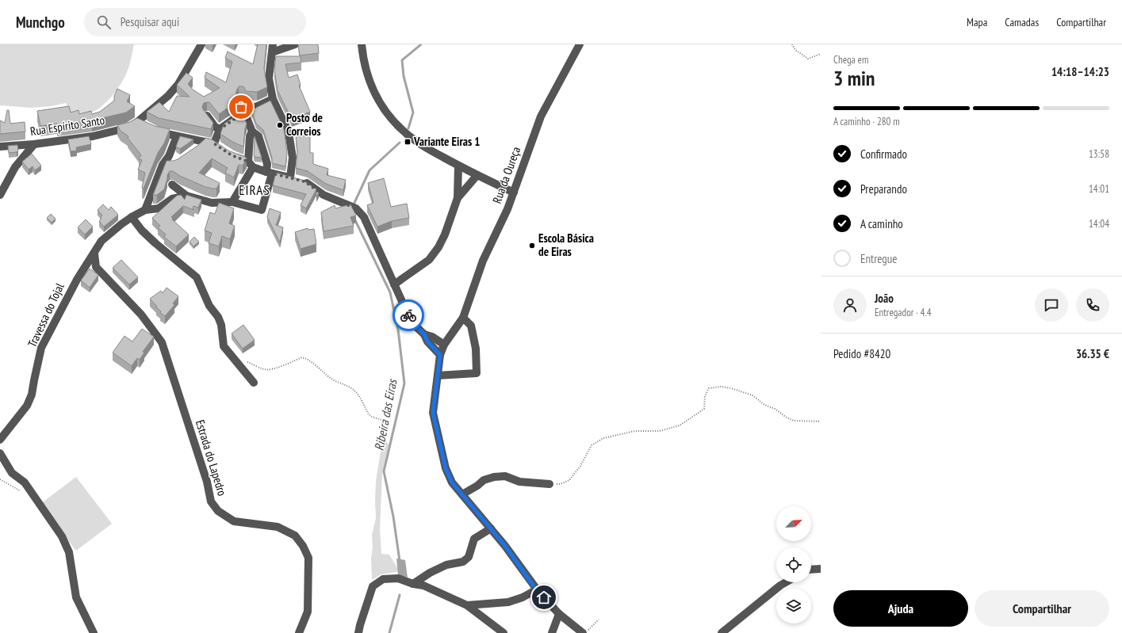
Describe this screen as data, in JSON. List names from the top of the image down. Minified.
{"streets":{"street":["Rua Espírito Santo","Rua da Oureça","Travessa do Tojal","Estrada do Lapedro"]},"crossings":[["Travessa do Tojal","Estrada do Lapedro"]],"districts":["EIRAS"],"water":["Ribeira das Eiras"],"places":{"other":["Posto de Correios","Escola Básica de Eiras"],"transit":["Variante Eiras 1"]},"north":"top right","page":{"header":"Munchgo","search":"Pesquisar aqui","nav":["Mapa","Camadas","Compartilhar"],"heading":["3 min","Chega em","14:18–14:23"],"panel":["João","Entregador · 4.4","Pedido #8420","36.35 €"],"bar":"A caminho · 280 m","list":[["Confirmado","13:58"],["Preparando","14:01"],["A caminho","14:04"],"Entregue"],"buttons":["Ajuda","Compartilhar"]}}
